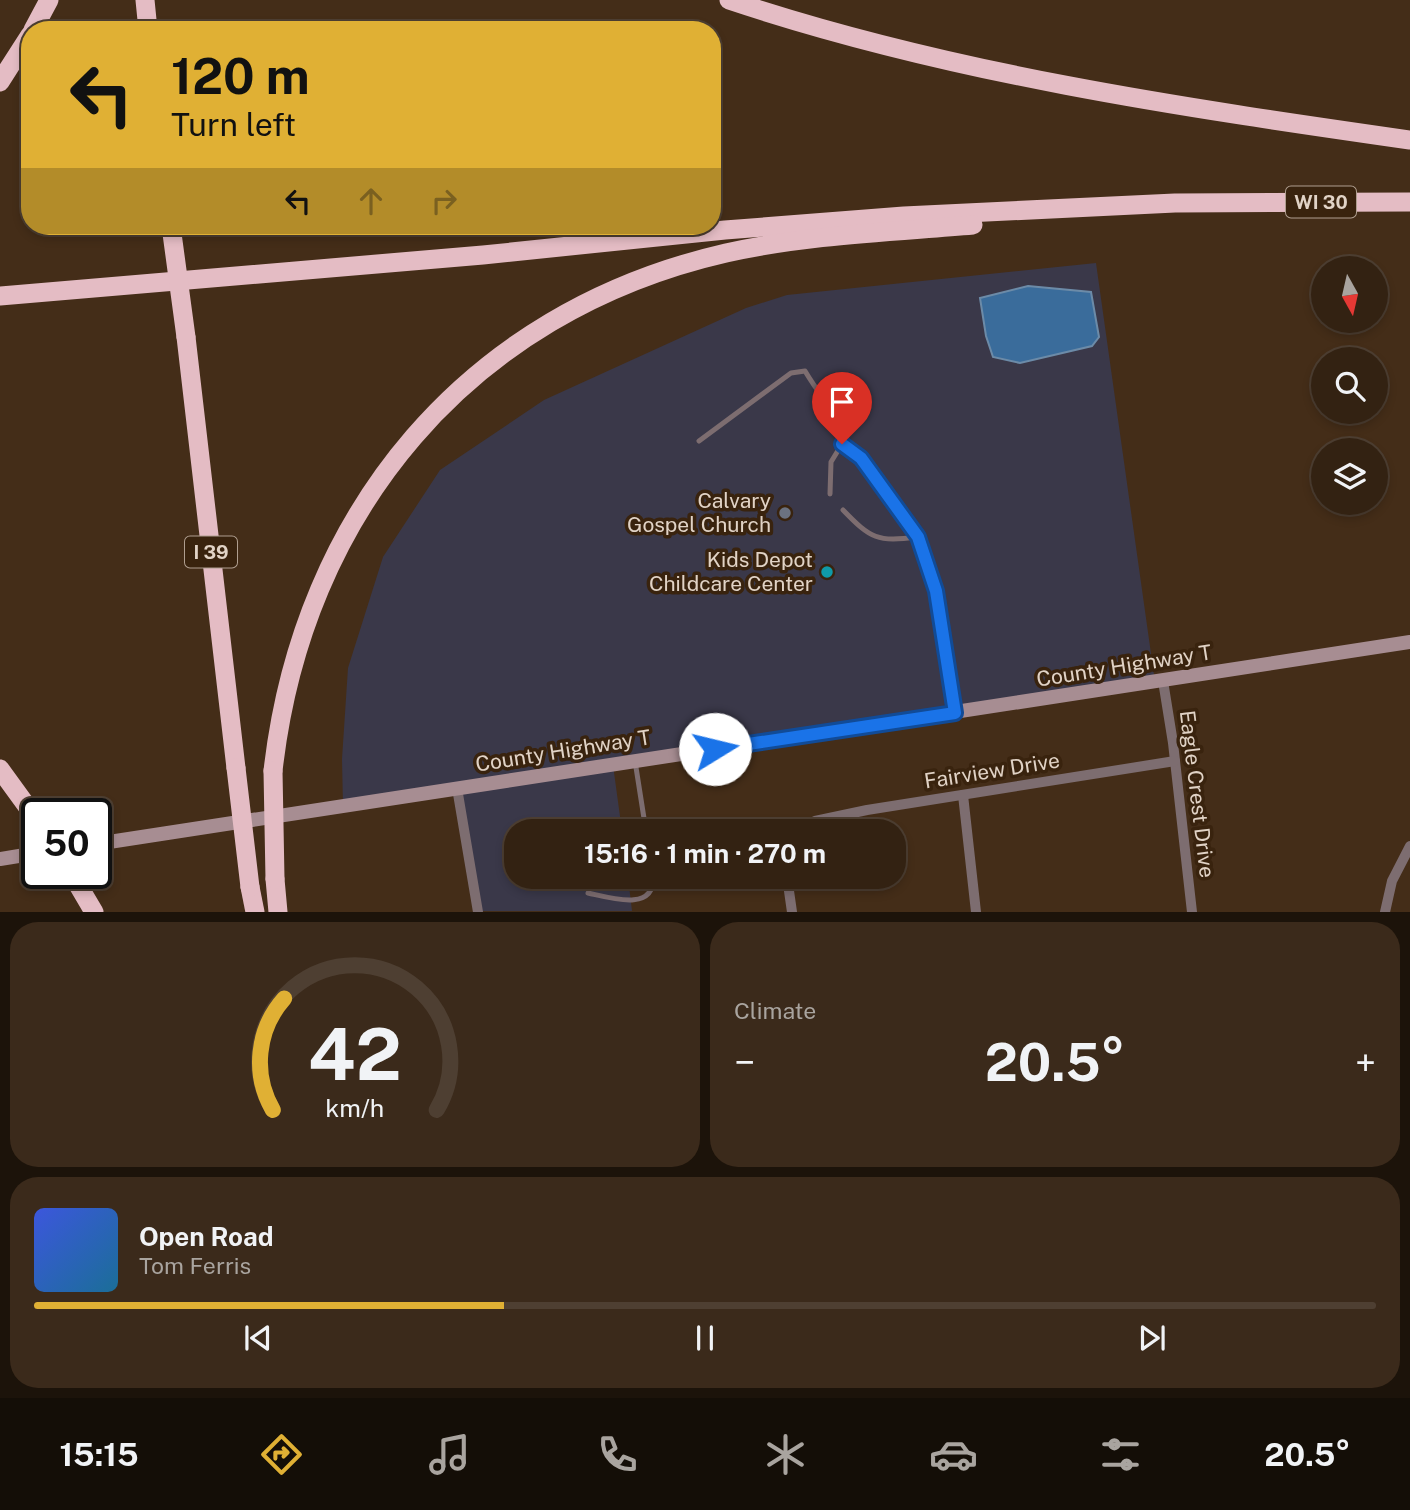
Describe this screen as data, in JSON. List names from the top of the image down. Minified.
{"streets":{"highway":["WI 30","I 39"],"main road":["County Highway T"],"street":["Fairview Drive","Eagle Crest Drive"]},"crossings":[["County Highway T","Eagle Crest Drive"],["Fairview Drive","Eagle Crest Drive"]],"places":["Calvary Gospel Church","Kids Depot Childcare Center"],"north":"bottom","page":{"turn":["120 m","Turn left"],"limit":"50","trip":"15:16 · 1 min · 270 m","tile":"Climate","heat":["−","20.5°","+"],"song":["Open Road","Tom Ferris"],"tabs":["15:15","20.5°"],"gauge":["42","km/h"]}}
